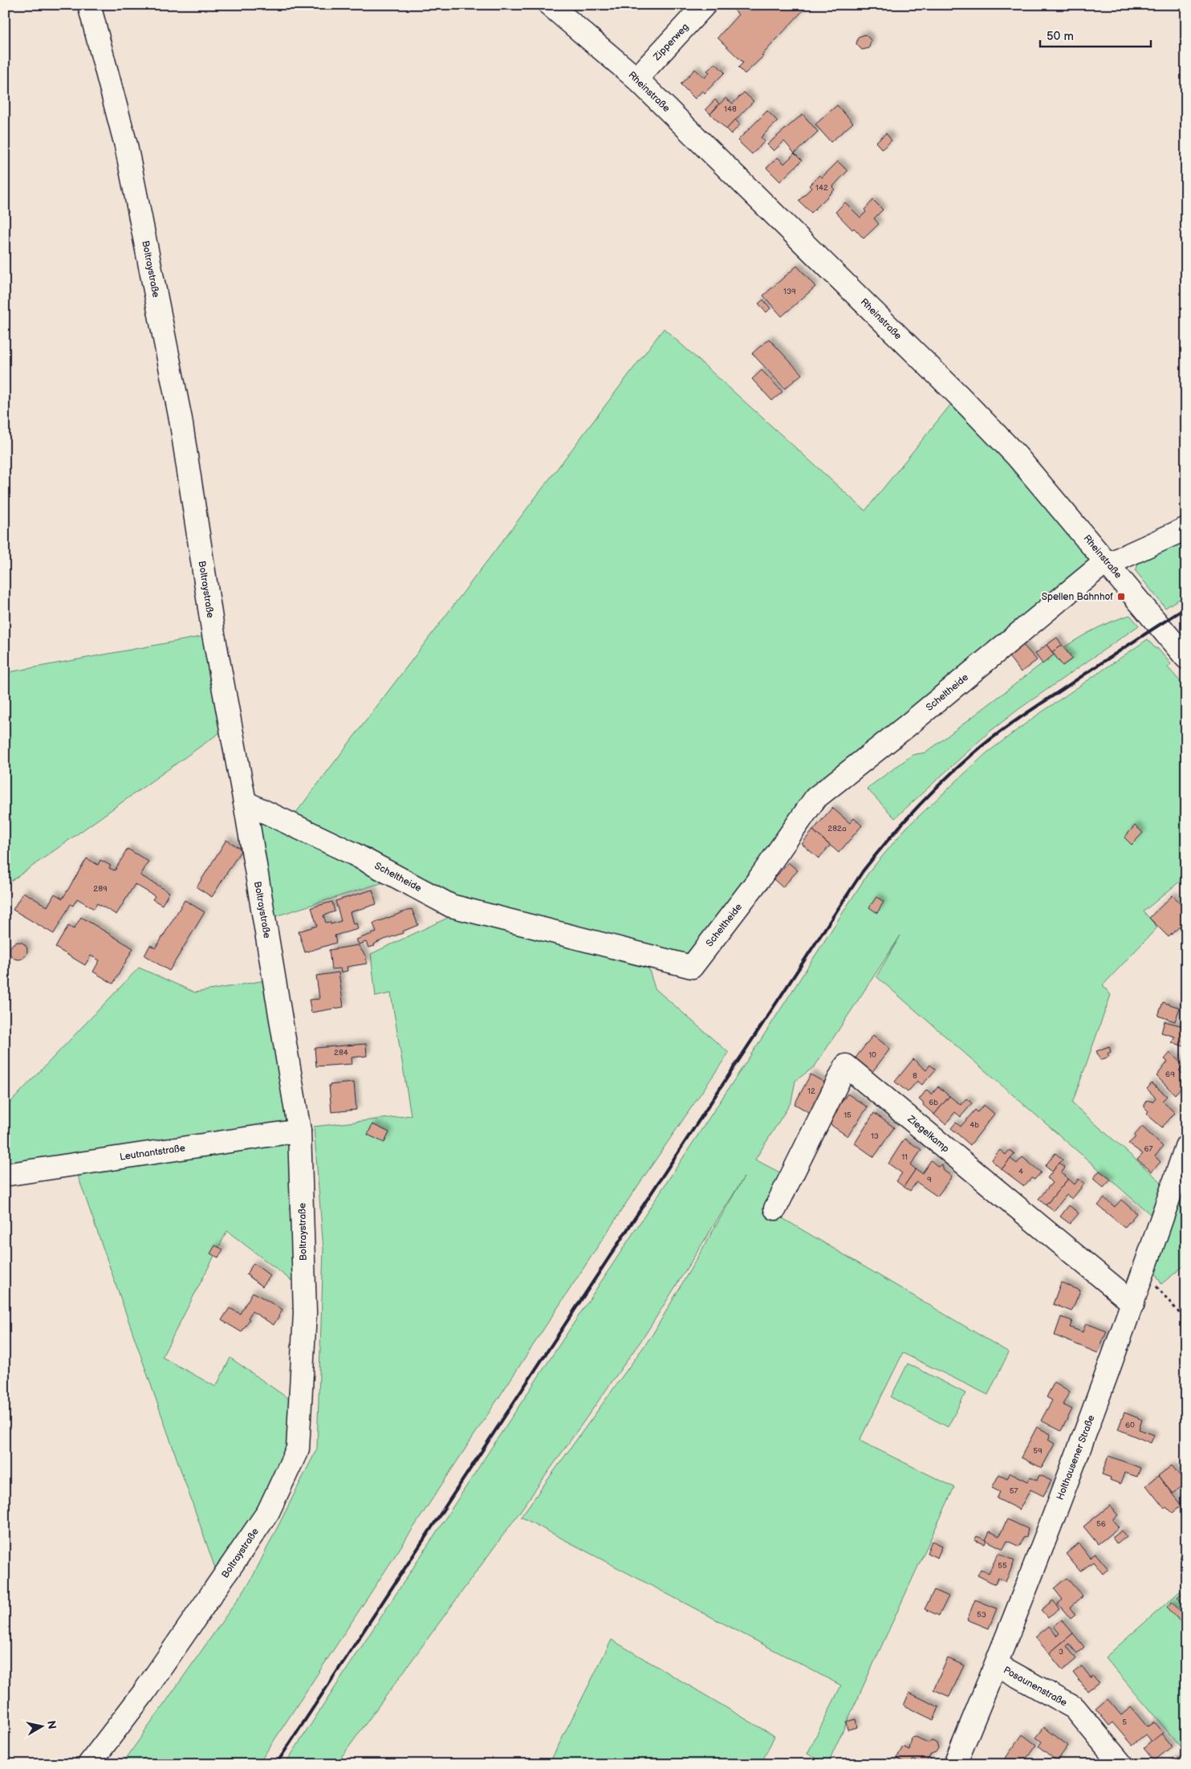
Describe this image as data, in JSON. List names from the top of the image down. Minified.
{"streets":{"street":["Zipperweg","Rheinstraße","Boltraystraße","Scheltheide","Ziegelkamp","Leutnantstraße","Holthausener Straße","Posaunenstraße"]},"crossings":[["Zipperweg","Rheinstraße"],["Rheinstraße","Scheltheide"],["Boltraystraße","Scheltheide"],["Boltraystraße","Leutnantstraße"],["Ziegelkamp","Holthausener Straße"],["Holthausener Straße","Posaunenstraße"]],"places":{"transit":["Spellen Bahnhof"]},"house_numbers":["148","142","139","282a","289","284","10","69","8","12","6b","15","4b","13","67","11","4","9","60","59","57","56","55","53","3","5"],"scale_bar":"50 m","north":"right"}
